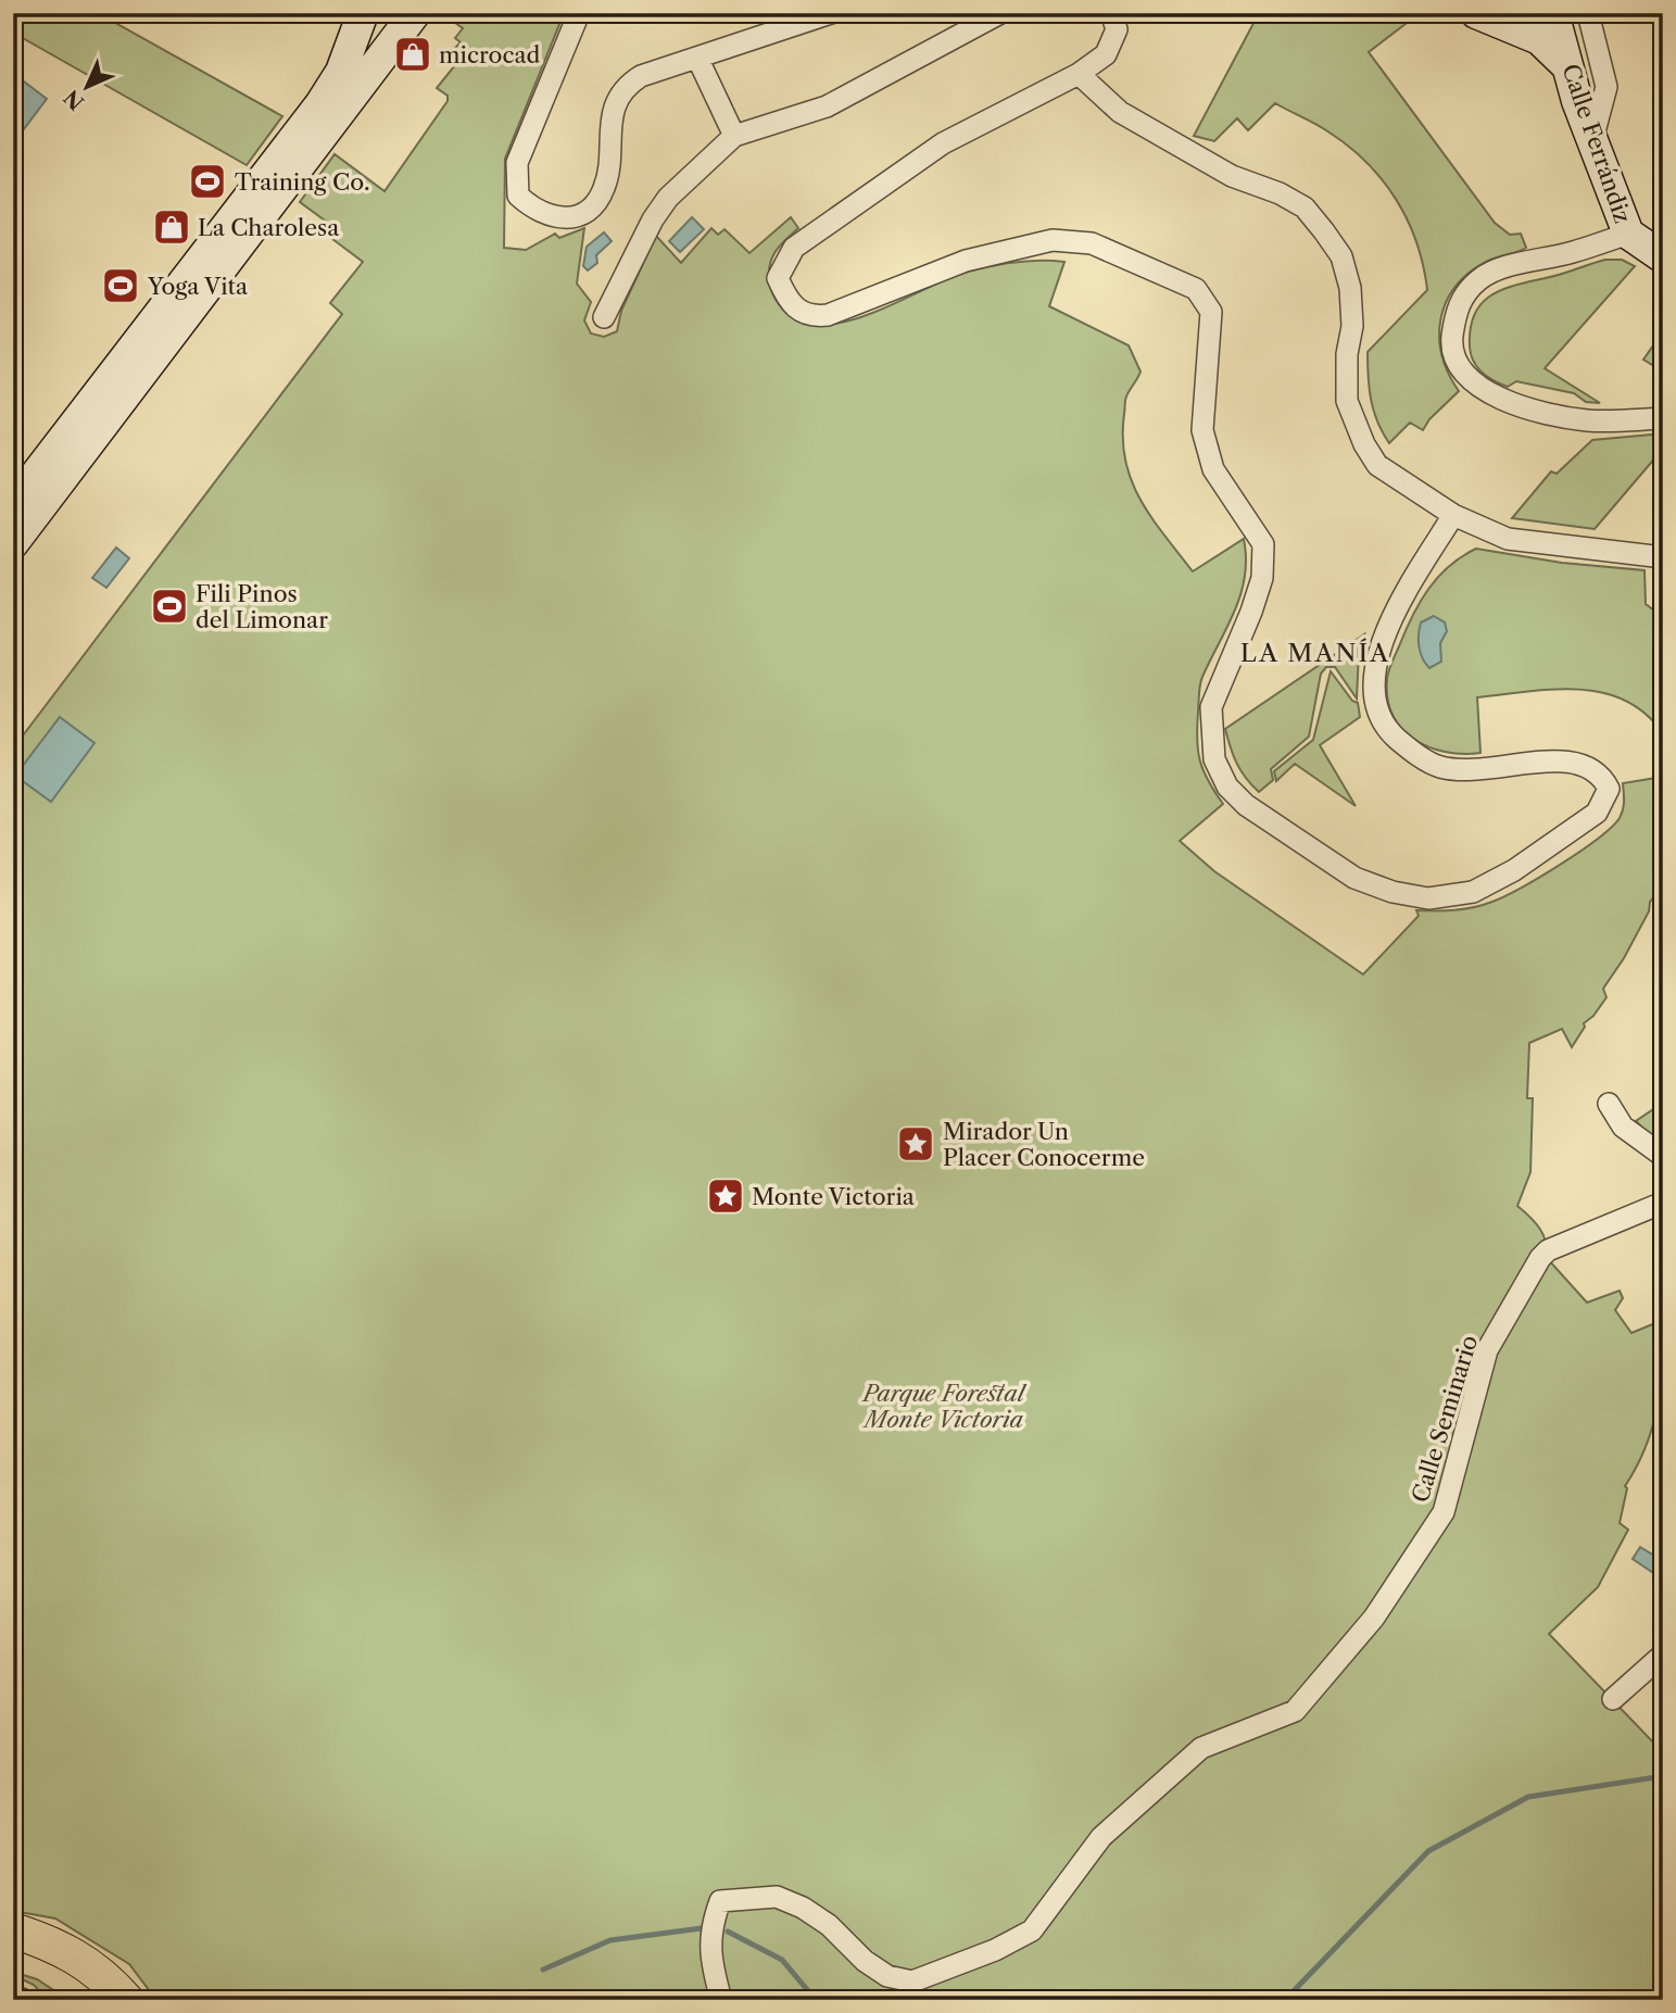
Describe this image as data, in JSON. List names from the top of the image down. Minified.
{"streets":{"street":["Calle Ferrándiz","Calle Seminario"]},"districts":["LA MANÍA"],"parks":["Parque Forestal Monte Victoria"],"places":{"shop":["microcad","La Charolesa"],"sports":["Training Co.","Yoga Vita","Fili Pinos del Limonar"],"place":["Mirador Un Placer Conocerme","Monte Victoria"]},"north":"bottom left"}
